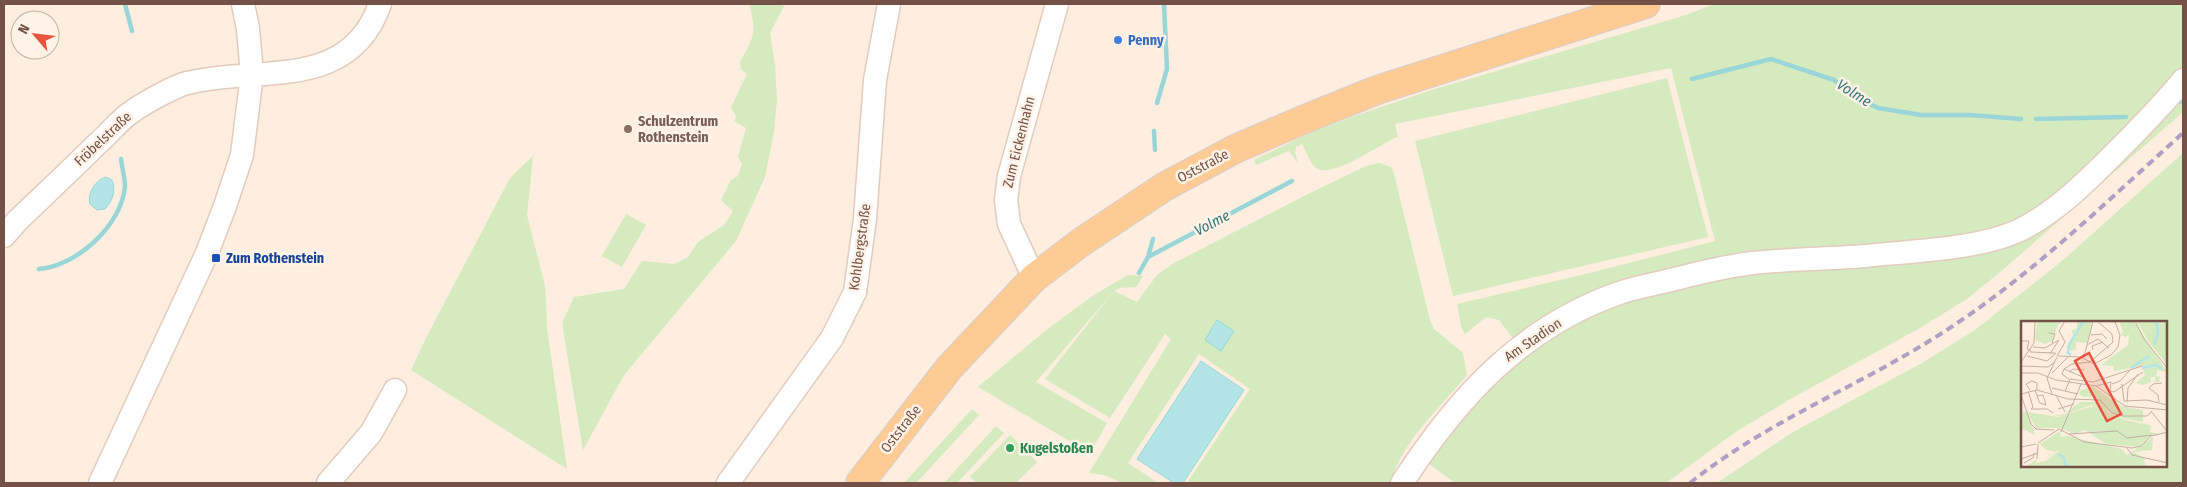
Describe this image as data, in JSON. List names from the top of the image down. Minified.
{"streets":{"main road":["Oststraße"],"street":["Fröbelstraße","Zum Eickenhahn","Kohlbergstraße","Am Stadion"]},"crossings":[["Zum Eickenhahn","Oststraße"]],"water":["Volme"],"places":{"other":["Penny","Schulzentrum Rothenstein","Kugelstoßen"],"transit":["Zum Rothenstein"]},"north":"top left"}
